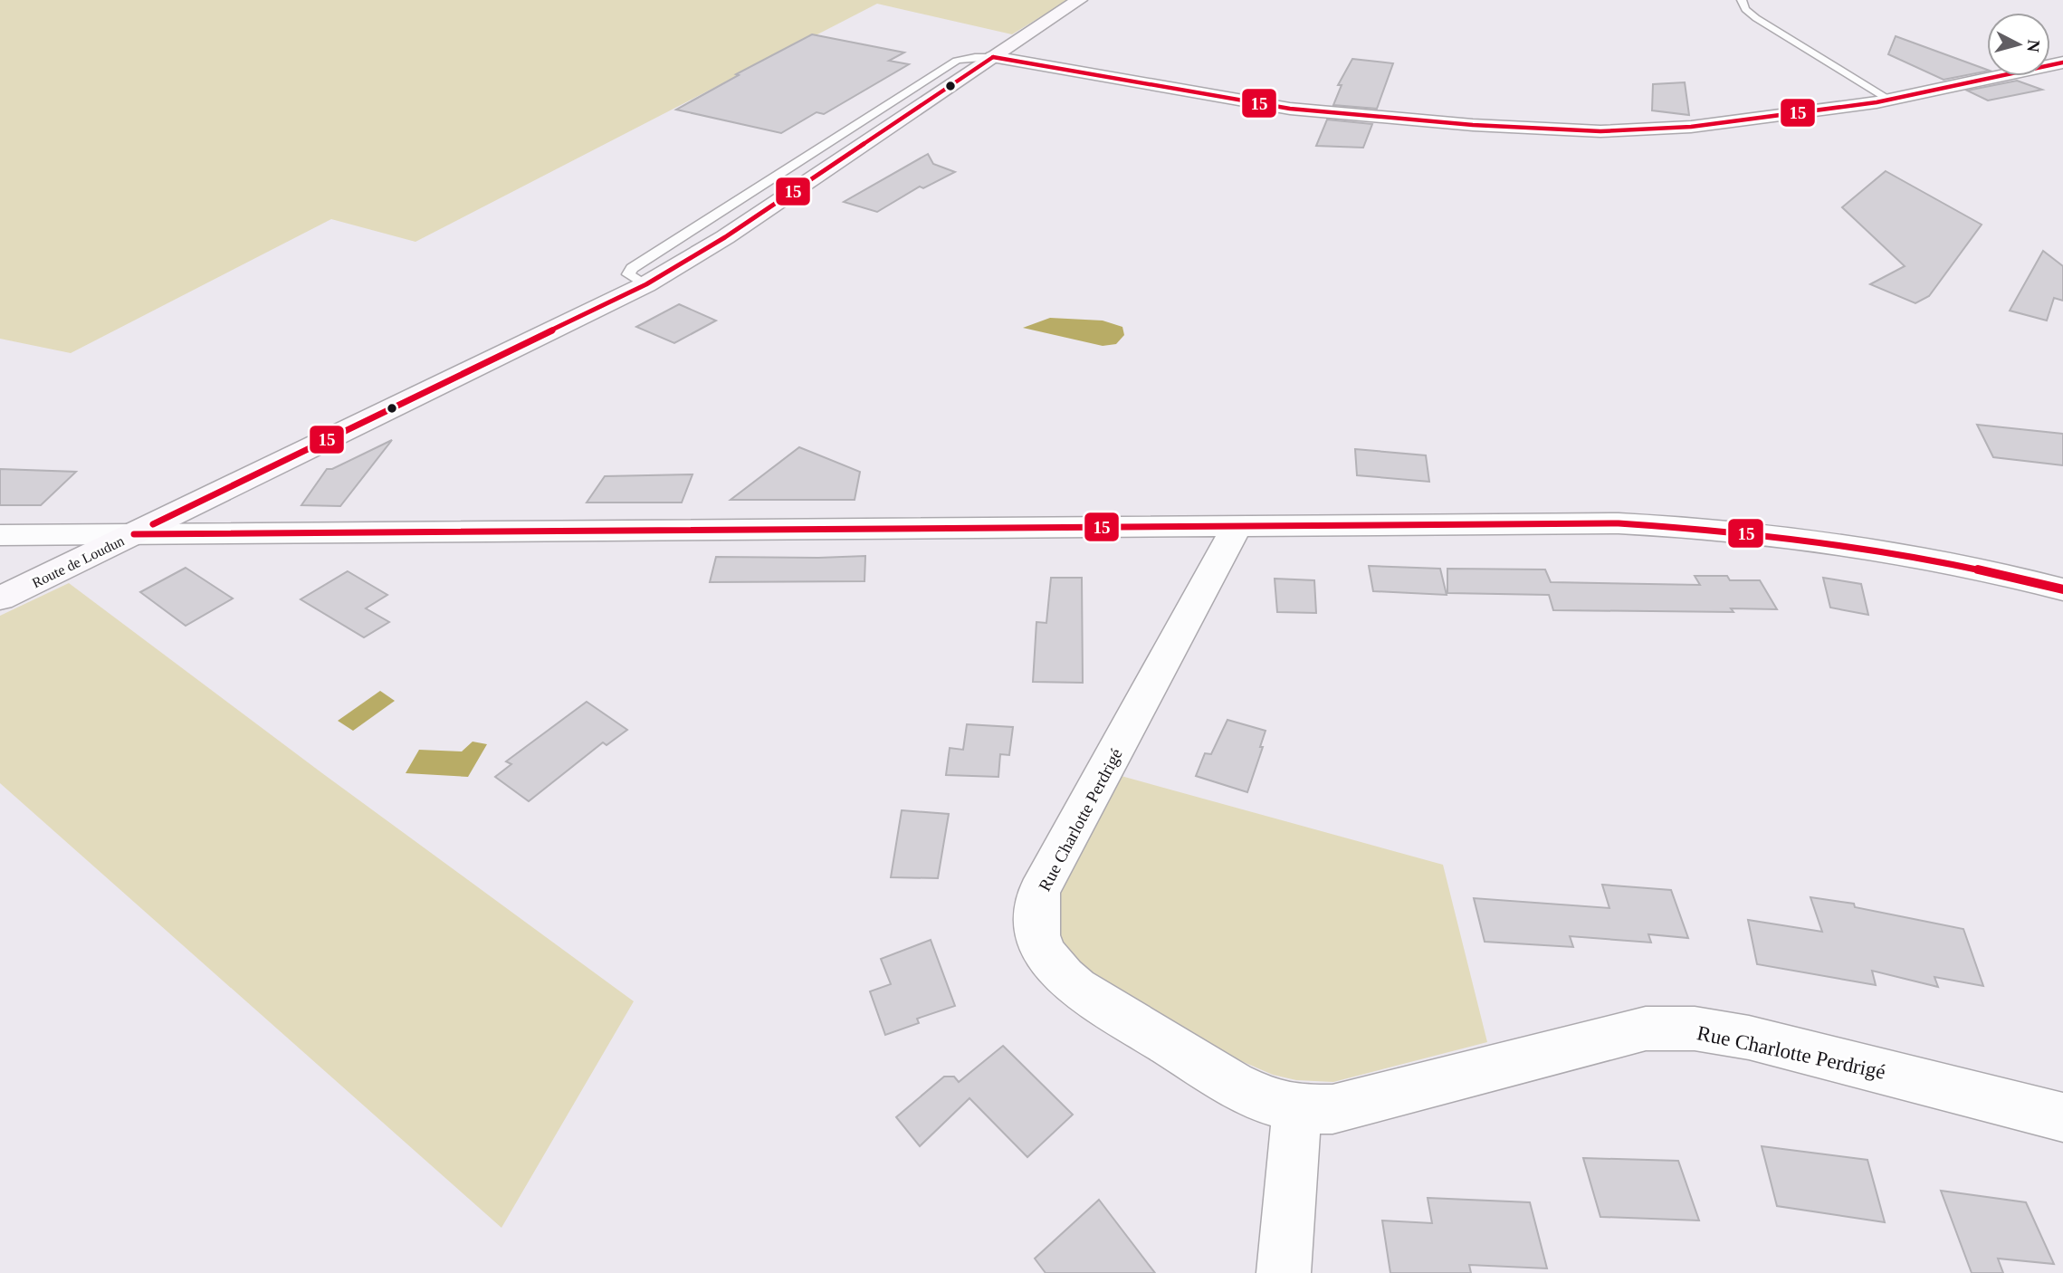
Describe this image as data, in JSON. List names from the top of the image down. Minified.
{"streets":{"main road":["Route de Loudun"],"street":["Rue Charlotte Perdrigé"]},"lines":["transit line 15"],"north":"right"}
